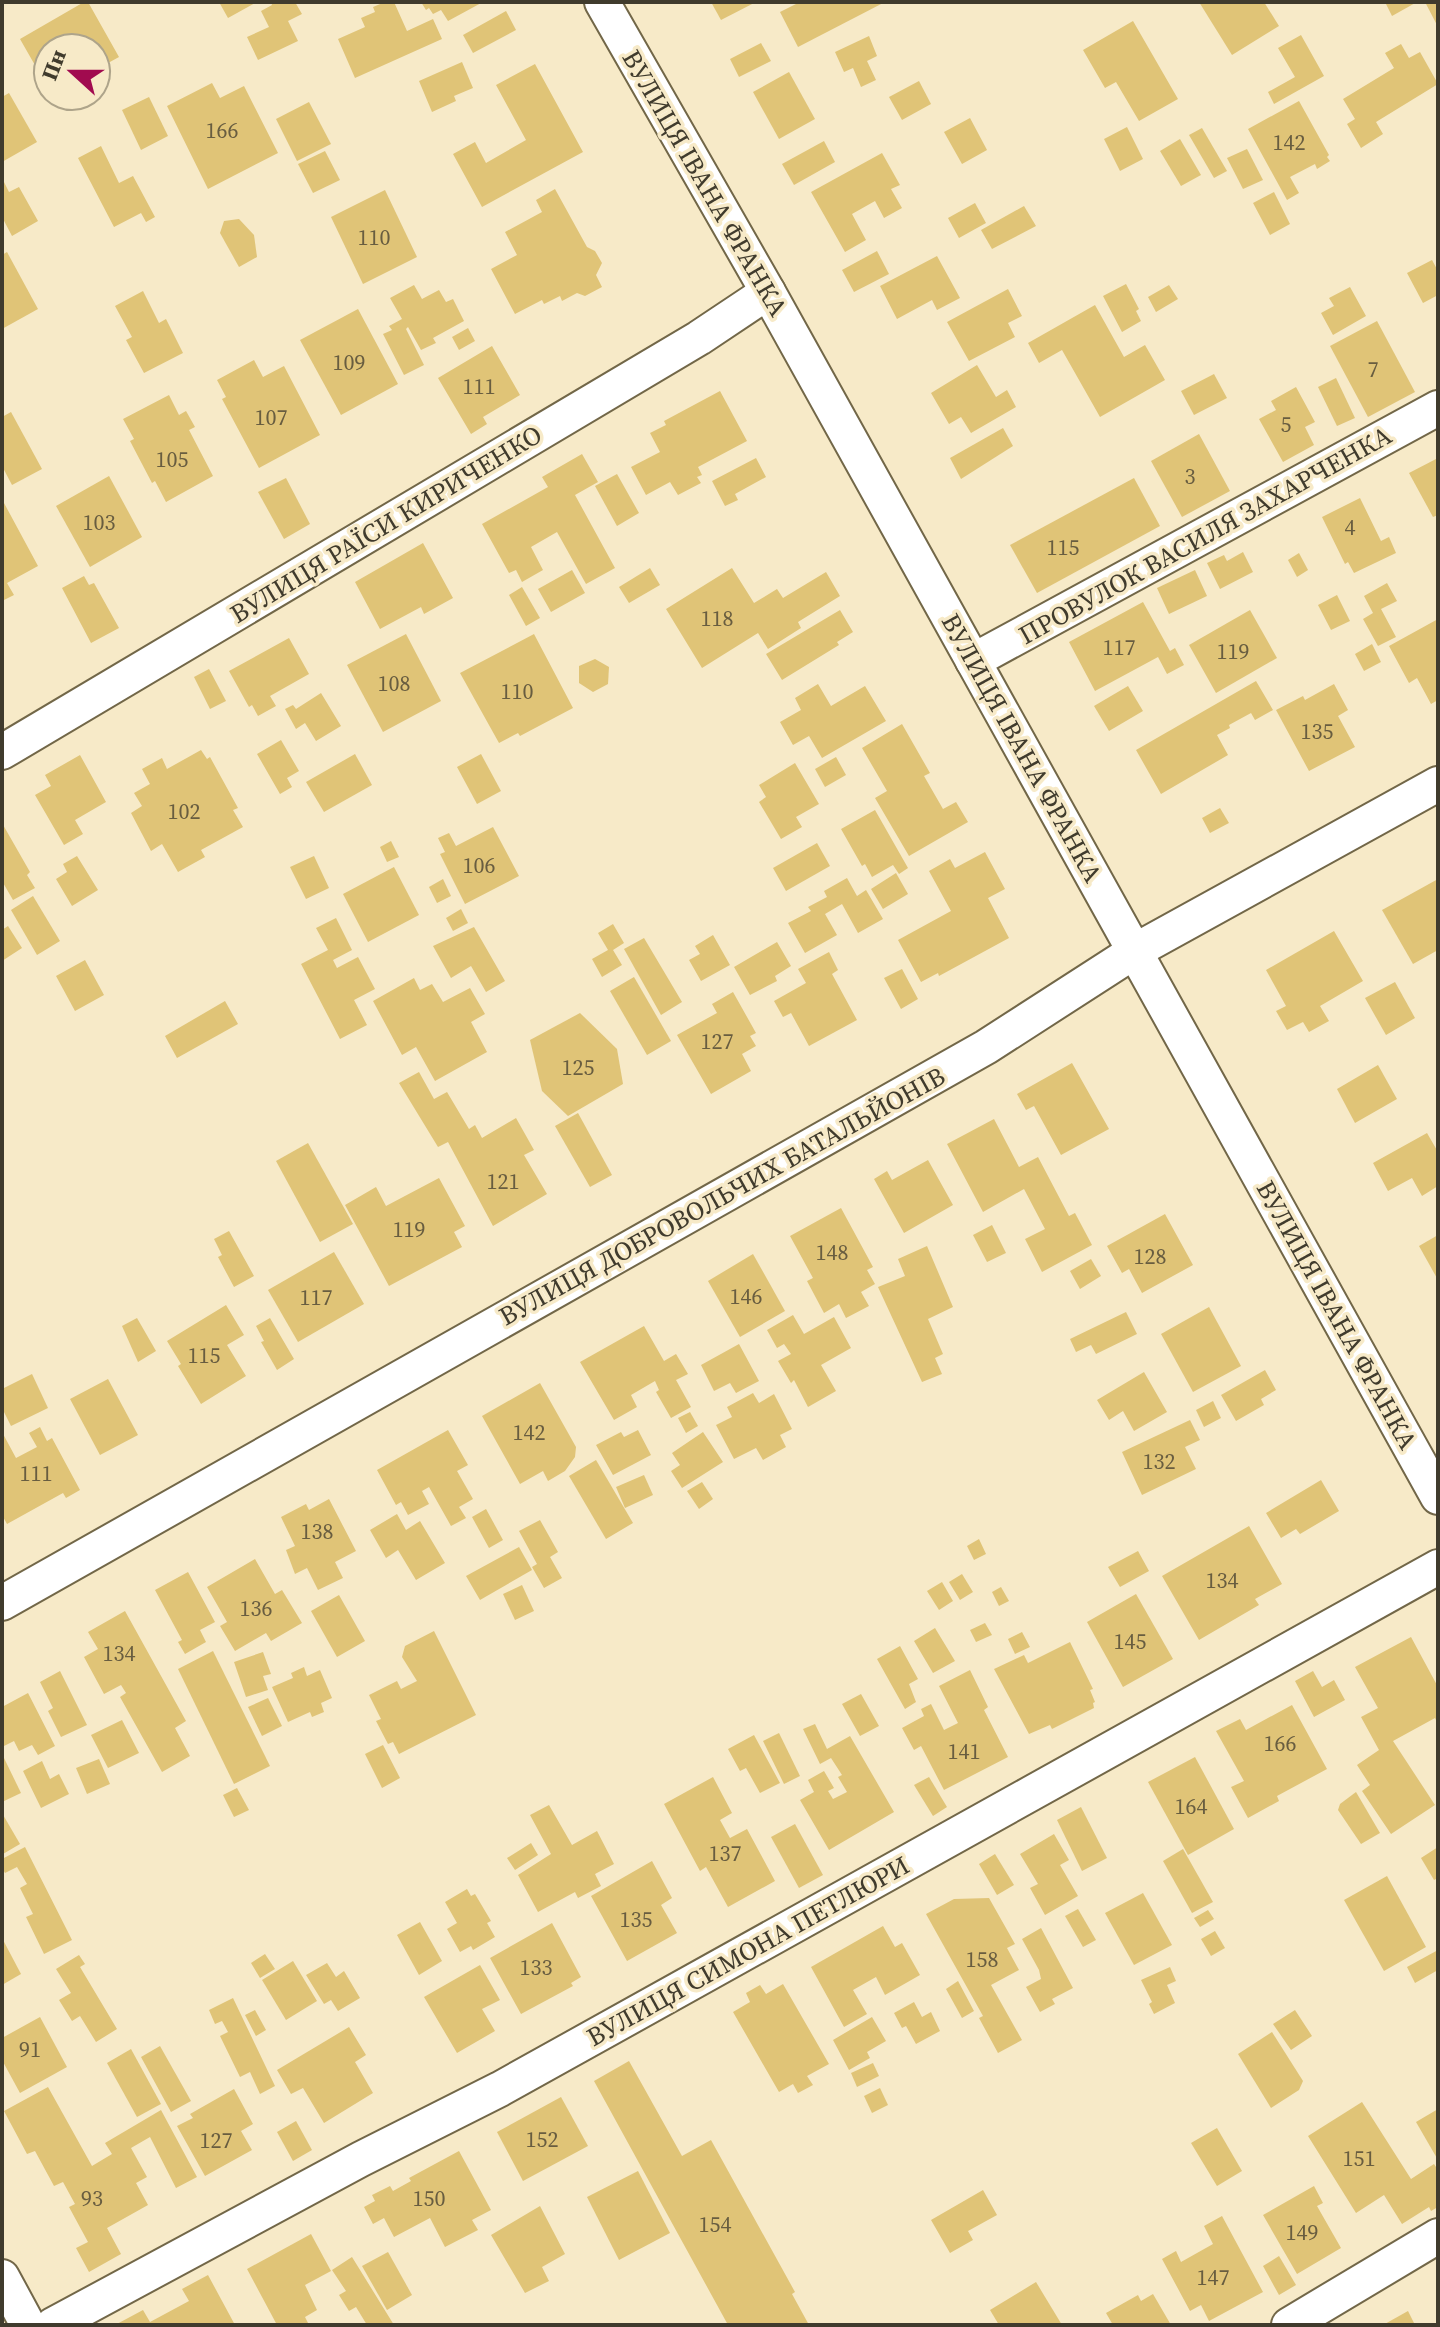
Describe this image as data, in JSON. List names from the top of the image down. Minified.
{"streets":{"street":["ВУЛИЦЯ ІВАНА ФРАНКА","ВУЛИЦЯ РАЇСИ КИРИЧЕНКО","ПРОВУЛОК ВАСИЛЯ ЗАХАРЧЕНКА","ВУЛИЦЯ ДОБРОВОЛЬЧИХ БАТАЛЬЙОНІВ","ВУЛИЦЯ СИМОНА ПЕТЛЮРИ"]},"crossings":[["ВУЛИЦЯ ІВАНА ФРАНКА","ВУЛИЦЯ РАЇСИ КИРИЧЕНКО"],["ВУЛИЦЯ ІВАНА ФРАНКА","ПРОВУЛОК ВАСИЛЯ ЗАХАРЧЕНКА"],["ВУЛИЦЯ ІВАНА ФРАНКА","ВУЛИЦЯ ДОБРОВОЛЬЧИХ БАТАЛЬЙОНІВ"]],"house_numbers":["166","142","110","109","7","111","107","5","105","3","103","4","115","118","117","119","108","110","135","102","106","127","125","121","119","148","128","146","117","115","142","132","111","138","134","136","145","134","166","141","164","137","135","158","133","91","152","127","151","93","150","154","149","147"],"north":"left"}
